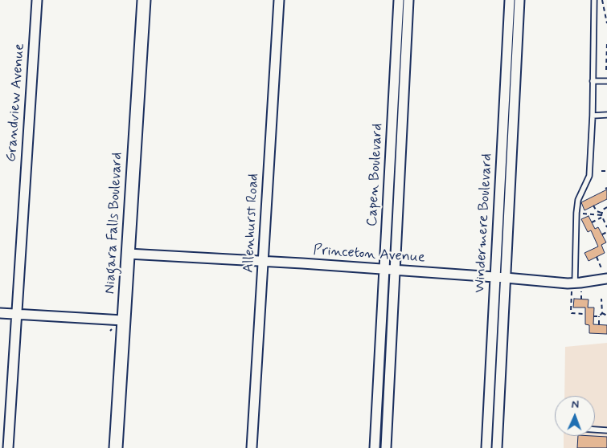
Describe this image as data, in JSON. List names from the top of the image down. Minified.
{"streets":{"main road":["Niagara Falls Boulevard"],"street":["Grandview Avenue","Capen Boulevard","Allenhurst Road","Windermere Boulevard","Princeton Avenue"]},"crossings":[["Capen Boulevard","Princeton Avenue"],["Niagara Falls Boulevard","Princeton Avenue"],["Allenhurst Road","Princeton Avenue"],["Windermere Boulevard","Princeton Avenue"]],"north":"top"}
